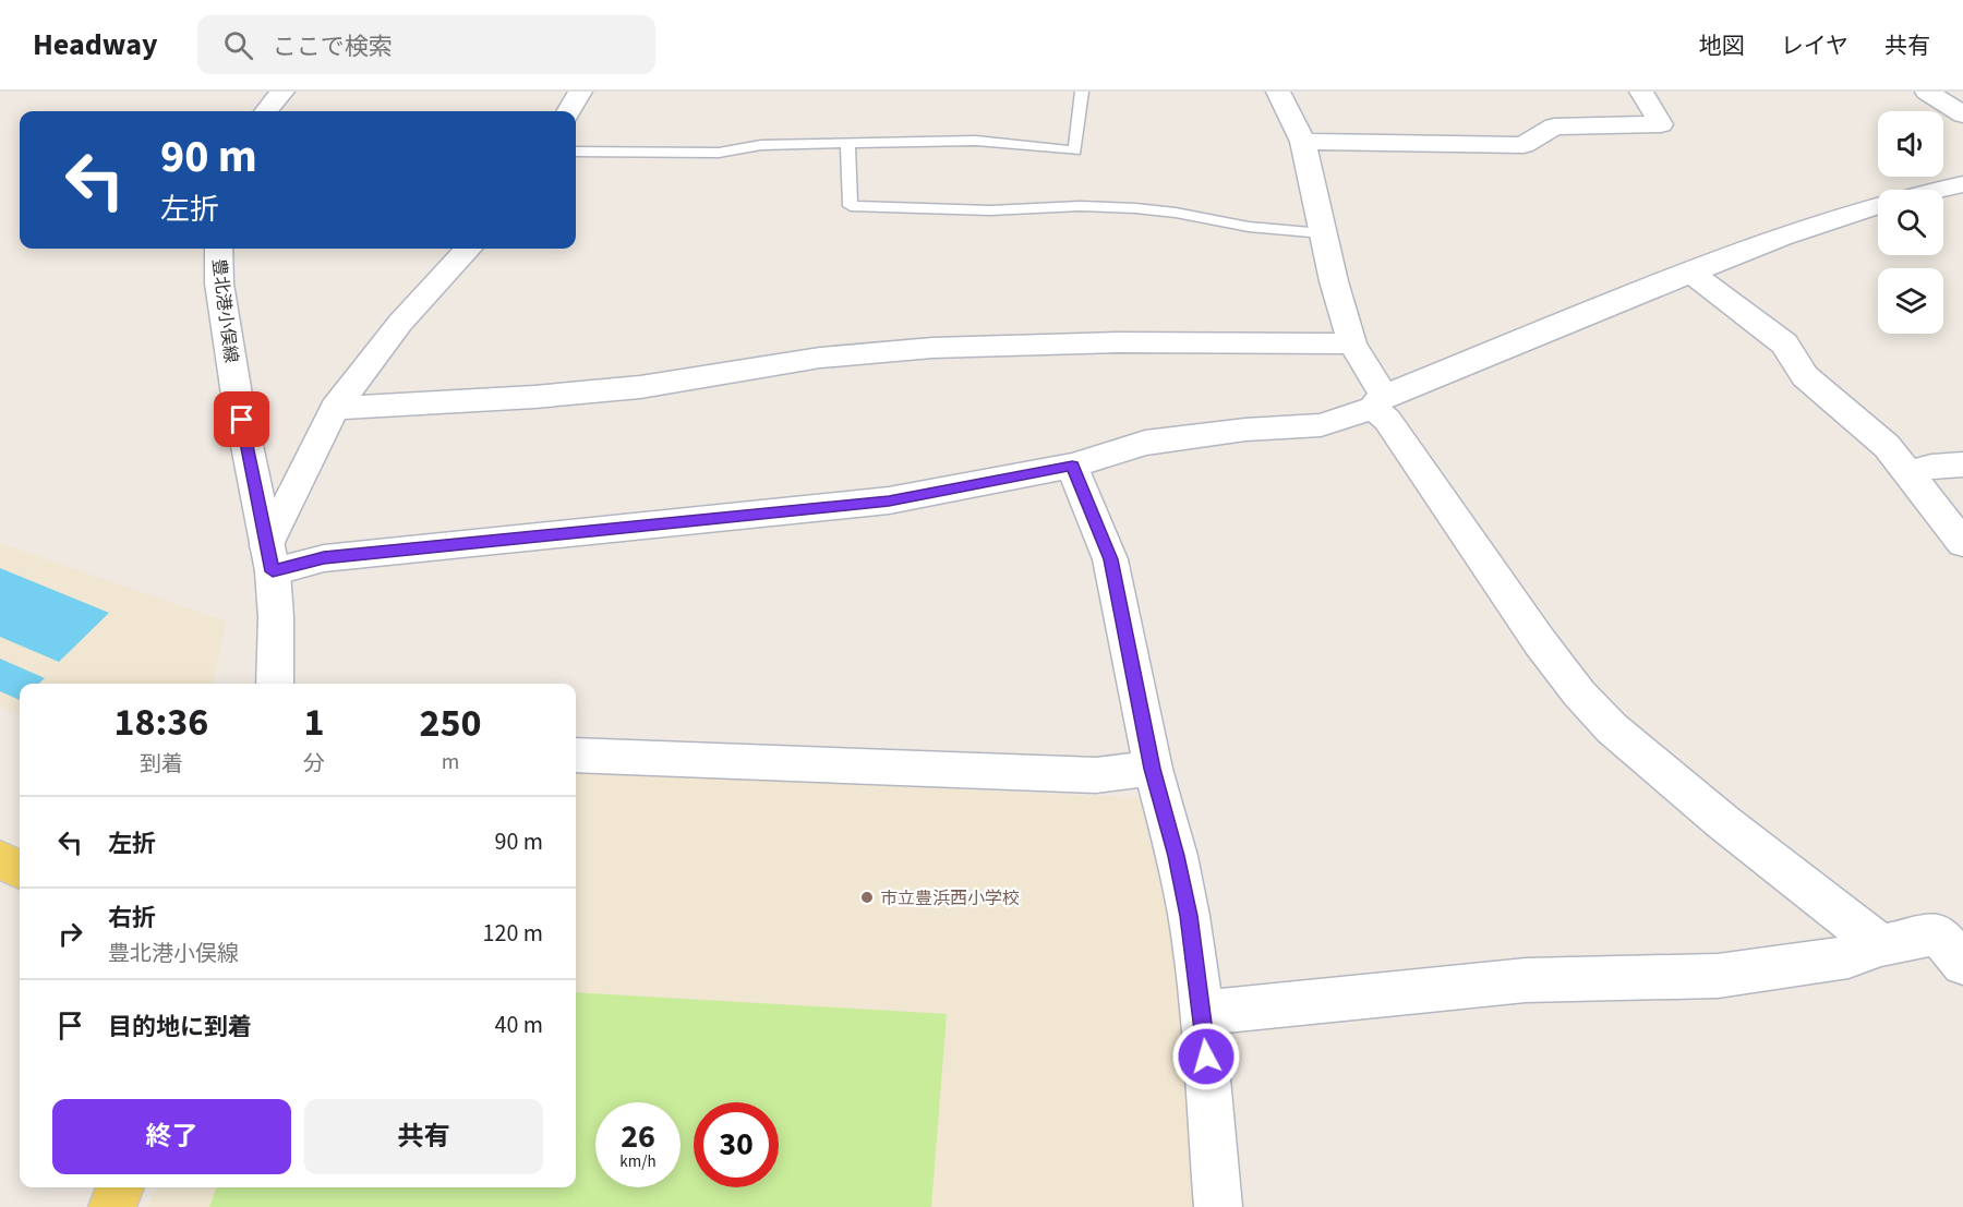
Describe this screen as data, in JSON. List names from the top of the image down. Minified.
{"streets":{"street":["豊北港小俣線"]},"places":["市立豊浜西小学校"],"page":{"header":"Headway","search":"ここで検索","nav":["地図","レイヤ","共有"],"turn":["90 m","左折"],"eta":["18:36","到着","1","分","250","m"],"list":[{"name":"左折","value":"90 m"},{"name":"右折","note":"豊北港小俣線","value":"120 m"},{"name":"目的地に到着","value":"40 m"}],"buttons":["終了","共有"],"speed":"26 km/h","limit":"30"}}
